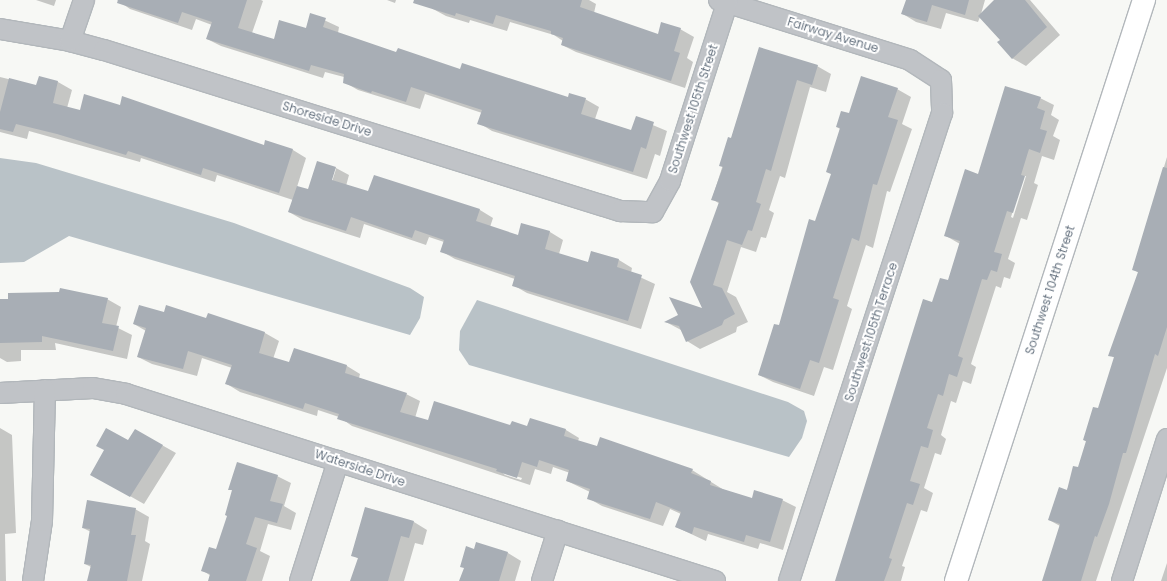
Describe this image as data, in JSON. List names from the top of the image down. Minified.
{"streets":{"main road":["Southwest 104th Street"],"street":["Fairway Avenue","Southwest 105th Street","Shoreside Drive","Southwest 105th Terrace","Waterside Drive"]},"crossings":[["Fairway Avenue","Southwest 105th Street"],["Fairway Avenue","Southwest 105th Terrace"],["Southwest 105th Street","Shoreside Drive"]]}
